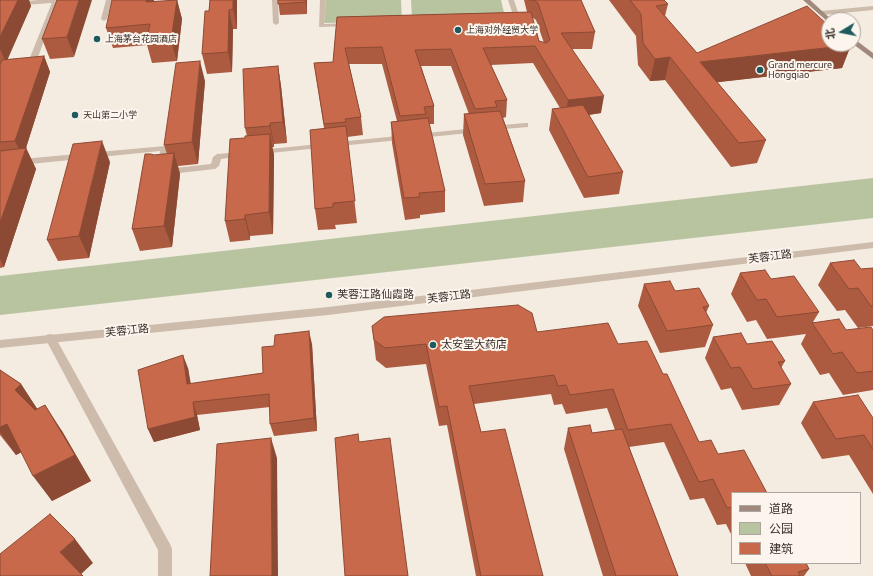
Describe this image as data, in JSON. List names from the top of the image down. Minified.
{"streets":{"street":["芙蓉江路"]},"places":["上海对外经贸大学","上海茅台花园酒店","Grand mercure Hongqiao","天山第二小学","芙蓉江路仙霞路","太安堂大药店"],"legend":["道路","公园","建筑"],"north":"left"}
